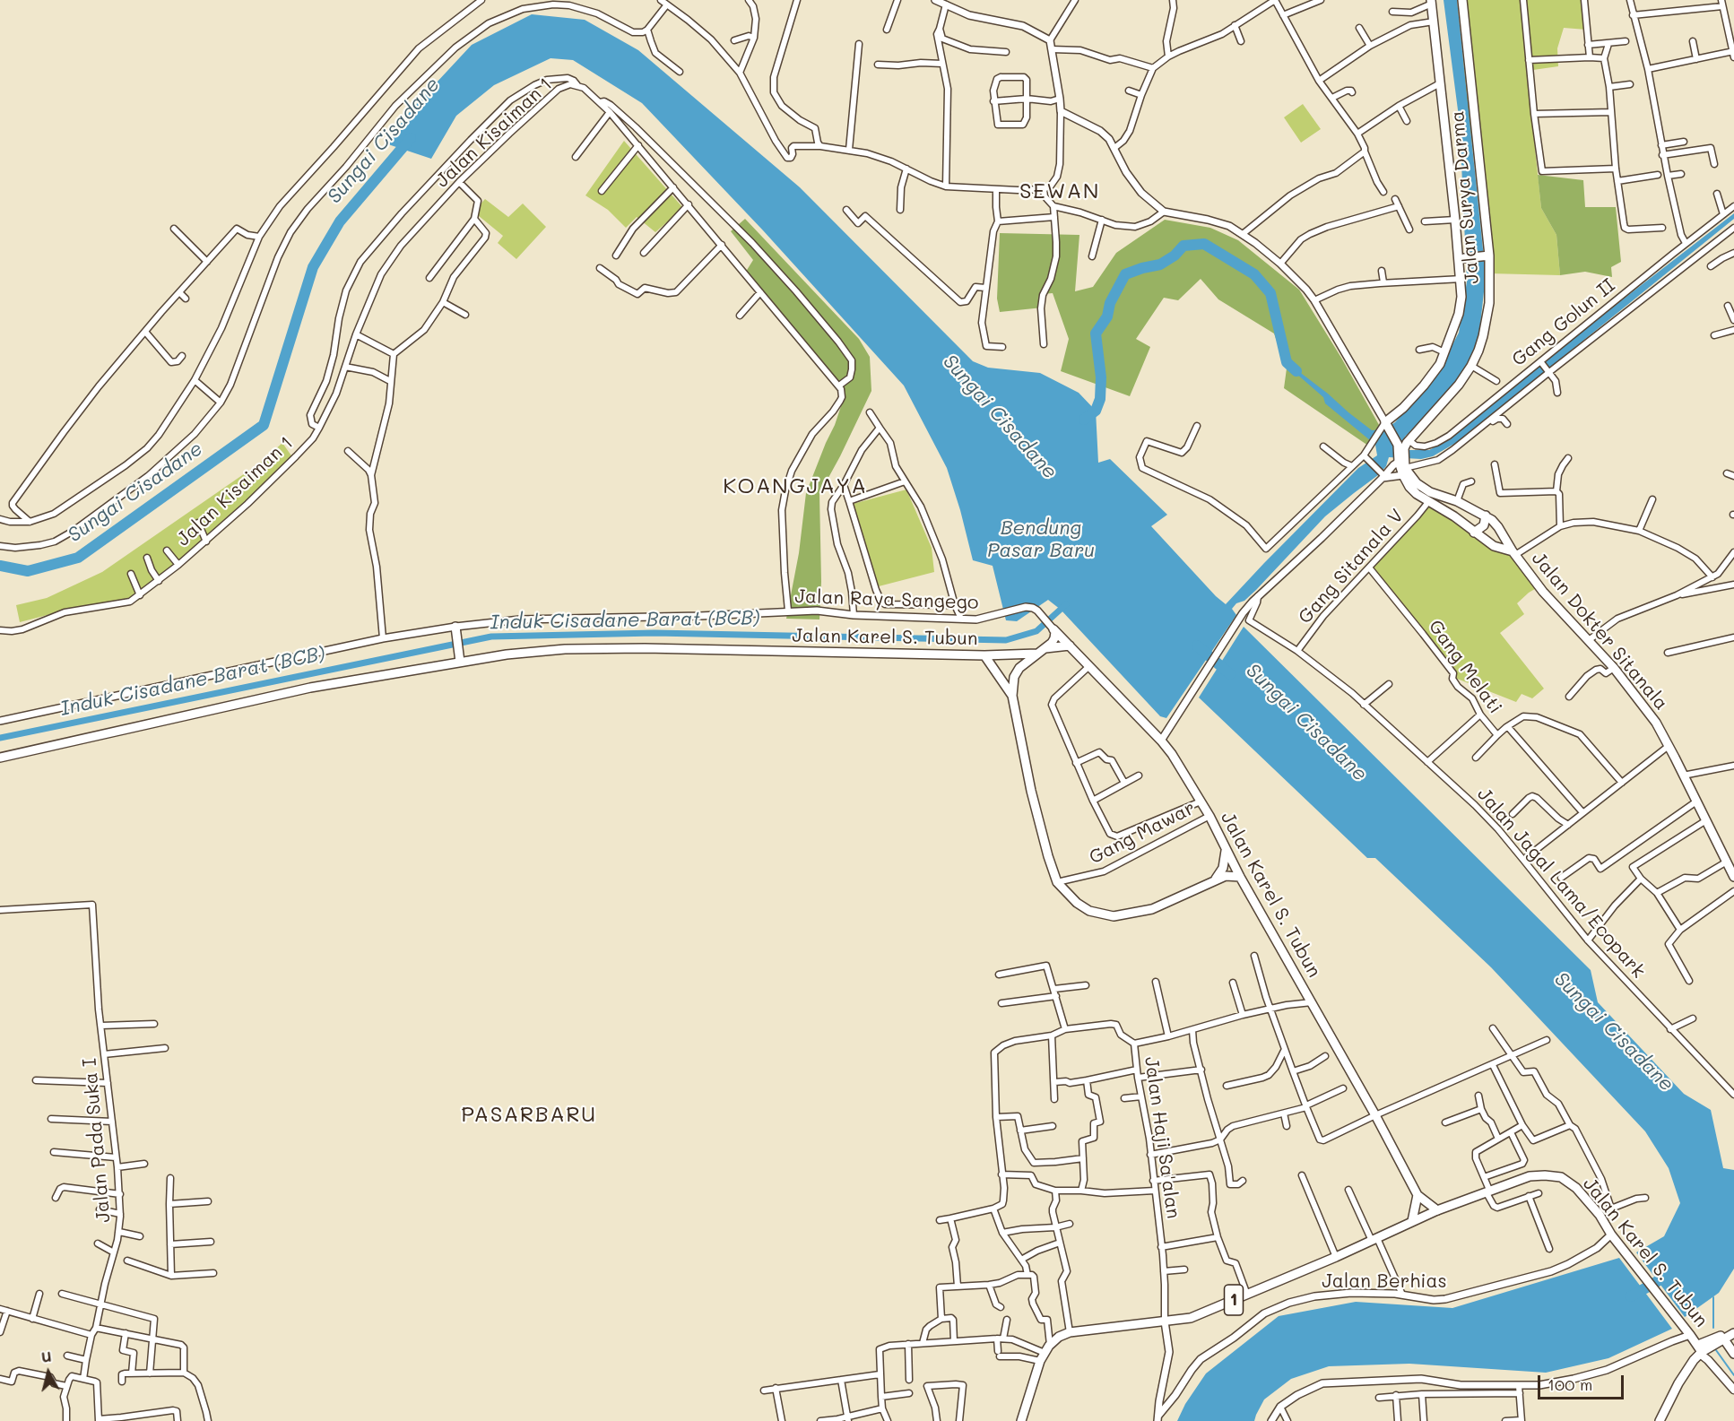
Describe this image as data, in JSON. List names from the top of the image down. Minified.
{"streets":{"main road":["Jalan Surya Darma","Jalan Dokter Sitanala","Jalan Karel S. Tubun","1"],"street":["Jalan Kisaiman 1","Gang Golun II","Gang Sitanala V","Jalan Raya Sangego","Gang Melati","Gang Mawar","Jalan Jagal Lama/Ecopark","Jalan Haji Sa'alan","Jalan Pada Suka I","Jalan Berhias"]},"crossings":[["Jalan Surya Darma","Gang Golun II"],["Gang Sitanala V","Jalan Dokter Sitanala"],["Gang Sitanala V","Gang Melati"],["Gang Sitanala V","Jalan Jagal Lama/Ecopark"],["Jalan Raya Sangego","Jalan Karel S. Tubun"],["Jalan Karel S. Tubun","Gang Mawar"],["Jalan Karel S. Tubun","Jalan Haji Sa'alan"],["Jalan Karel S. Tubun","Jalan Berhias"]],"districts":["SEWAN","KOANGJAYA","PASARBARU"],"water":["Sungai Cisadane","Bendung Pasar Baru","Induk Cisadane Barat (BCB)"],"scale_bar":"100 m","north":"top"}
